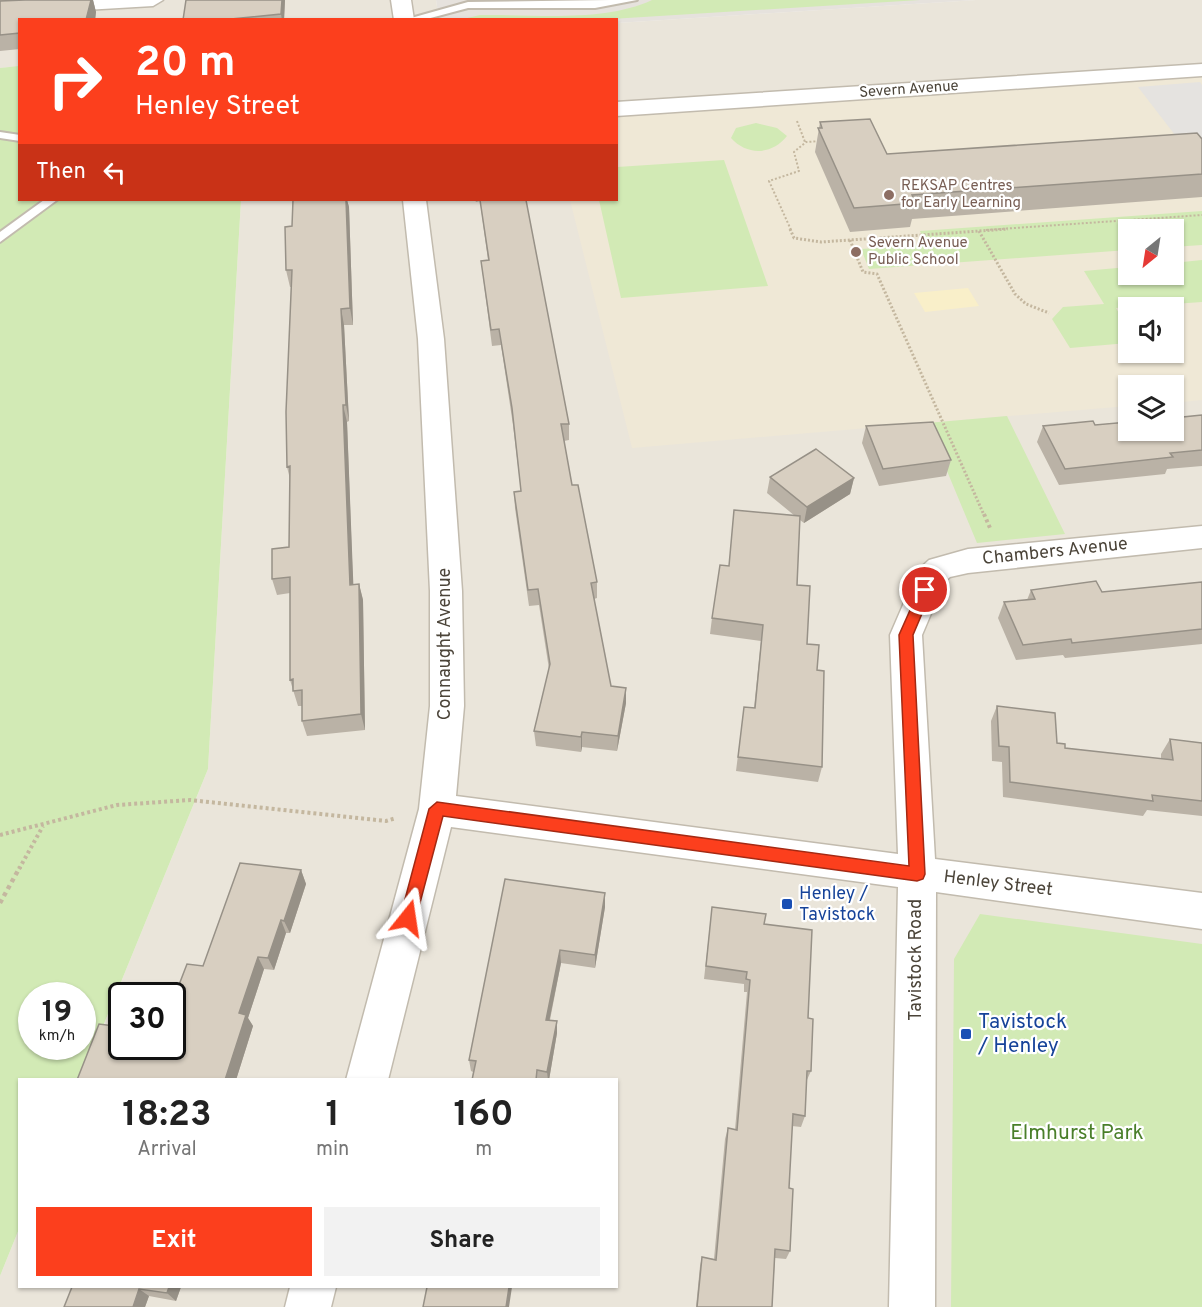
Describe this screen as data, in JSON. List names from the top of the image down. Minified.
{"streets":{"street":["Severn Avenue","Chambers Avenue","Connaught Avenue","Henley Street","Tavistock Road"]},"crossings":[["Chambers Avenue","Tavistock Road"],["Connaught Avenue","Henley Street"],["Henley Street","Tavistock Road"]],"parks":["Elmhurst Park"],"places":{"other":["REKSAP Centres for Early Learning","Severn Avenue Public School"],"transit":["Henley / Tavistock","Tavistock / Henley"]},"north":"bottom left","page":{"turn":["20 m","Henley Street"],"then":"Then","speed":"19 km/h","limit":"30","eta":["18:23","Arrival","1","min","160","m"],"buttons":["Exit","Share"]}}
